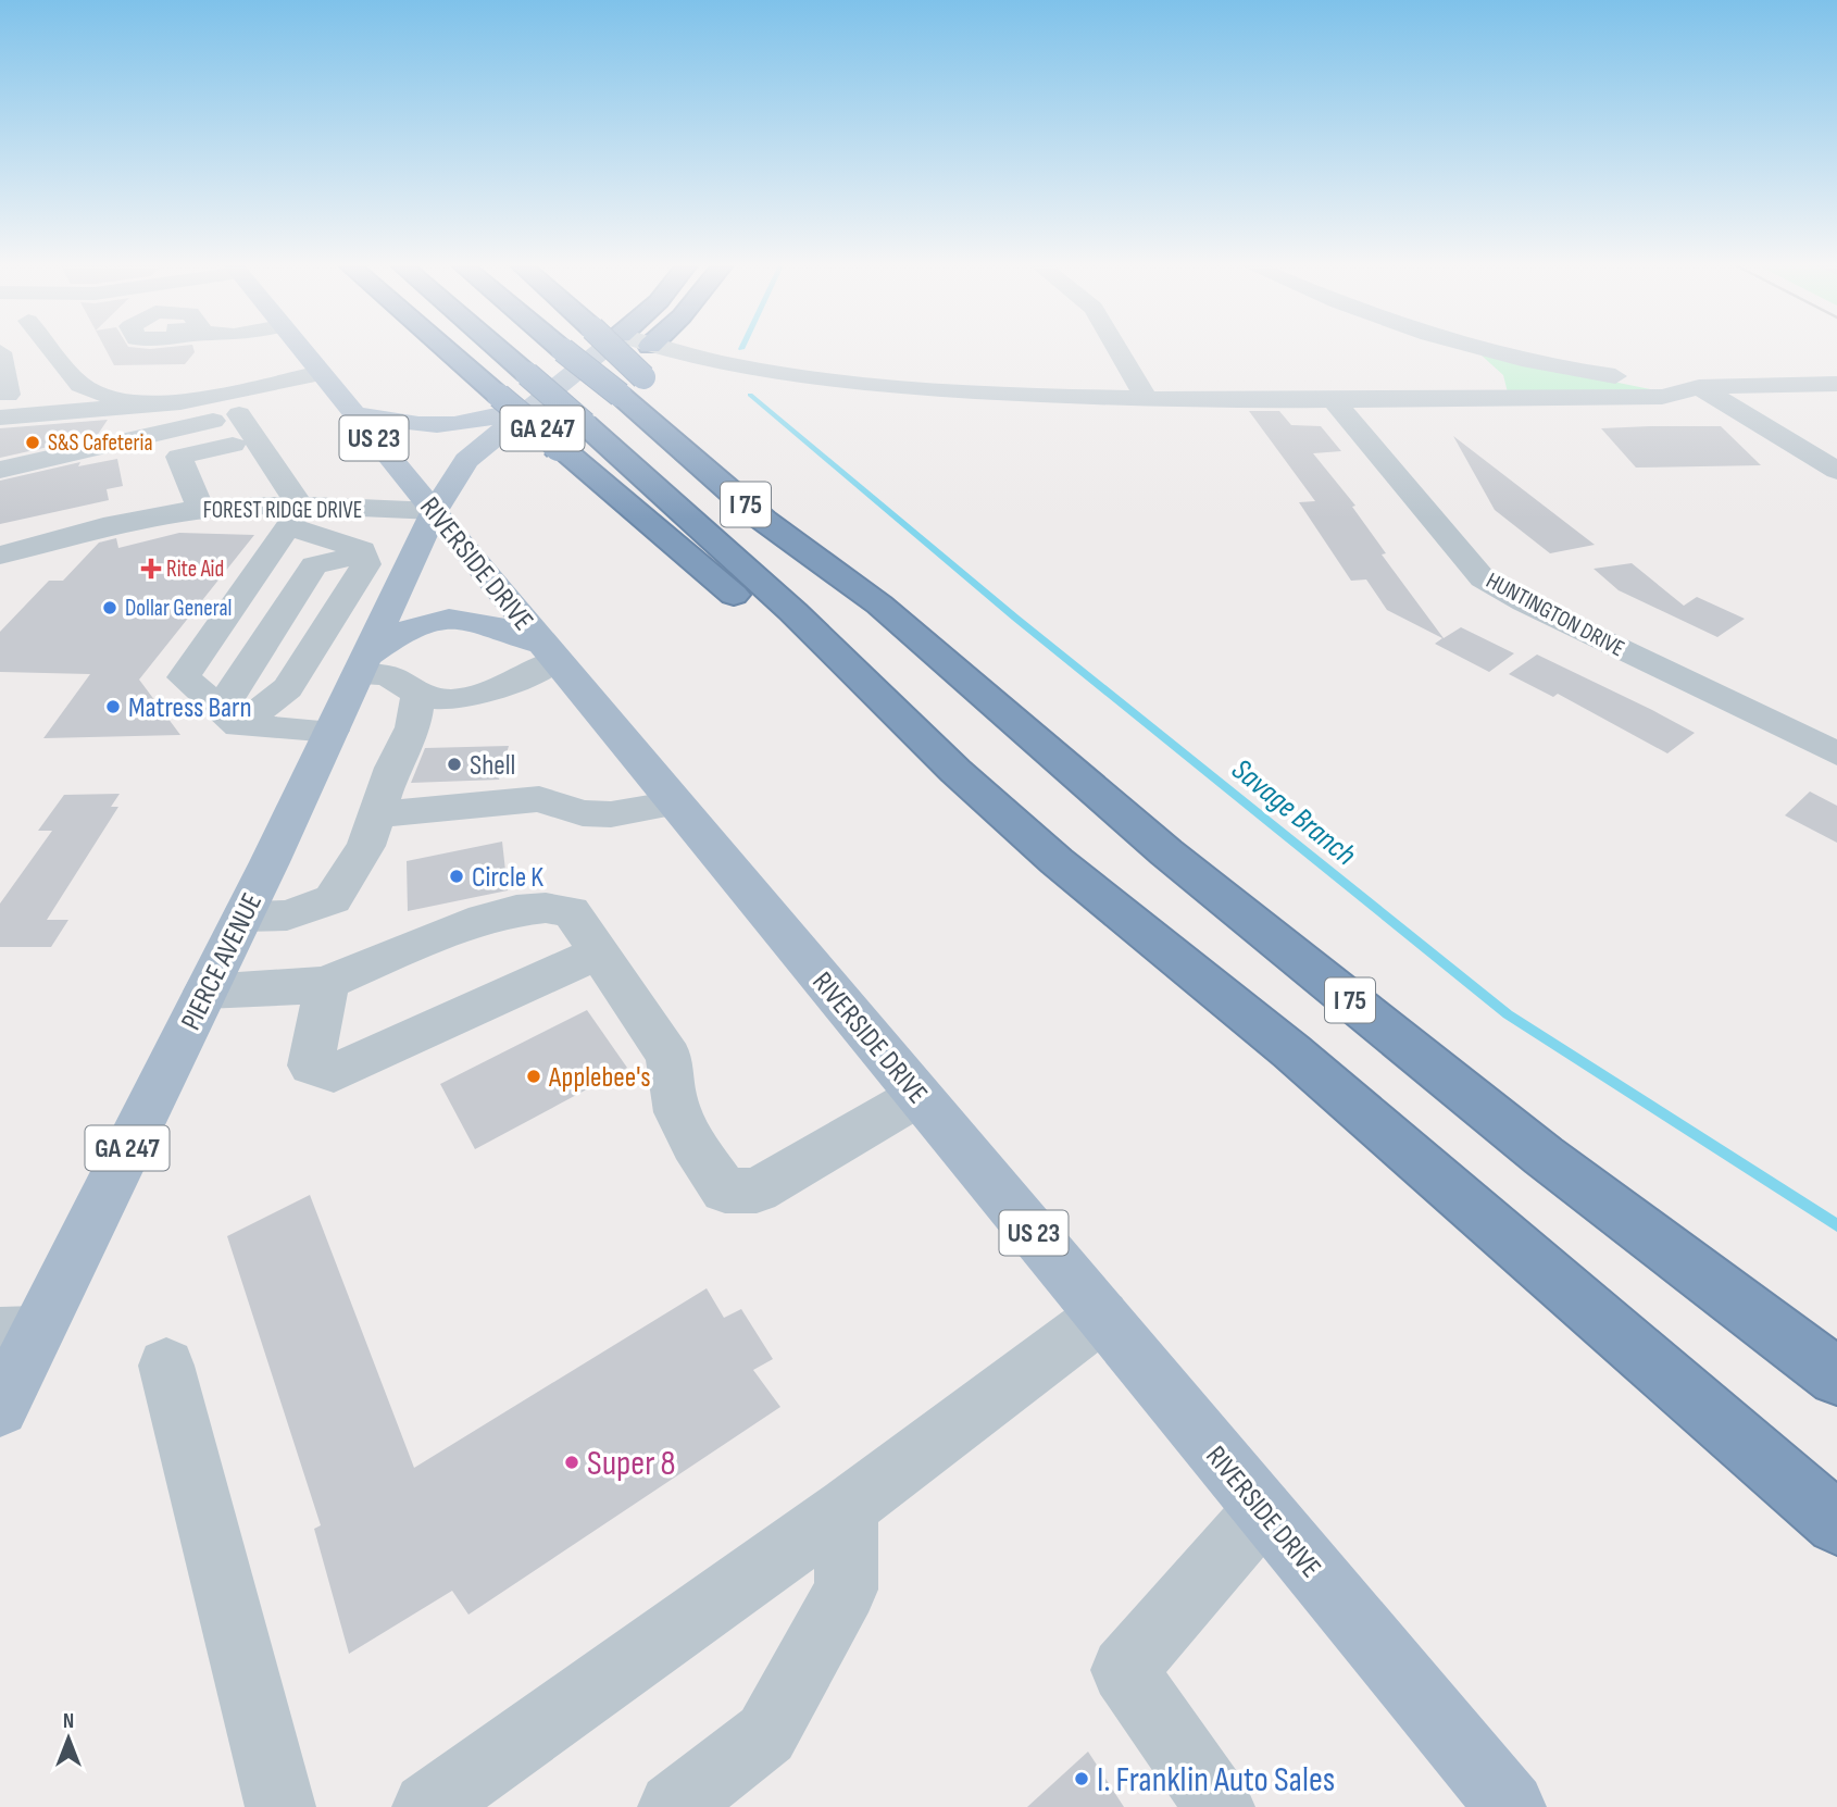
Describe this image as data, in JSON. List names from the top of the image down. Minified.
{"streets":{"highway":["I 75"],"main road":["GA 247","US 23","RIVERSIDE DRIVE","PIERCE AVENUE"],"street":["FOREST RIDGE DRIVE","HUNTINGTON DRIVE"]},"crossings":[["FOREST RIDGE DRIVE","RIVERSIDE DRIVE"],["FOREST RIDGE DRIVE","PIERCE AVENUE"],["RIVERSIDE DRIVE","PIERCE AVENUE"]],"water":["Savage Branch"],"places":{"other":["S&S Cafeteria","Dollar General","Matress Barn","Shell","Circle K","Applebee's","Super 8","I. Franklin Auto Sales"],"health":["Rite Aid"]},"north":"top"}
